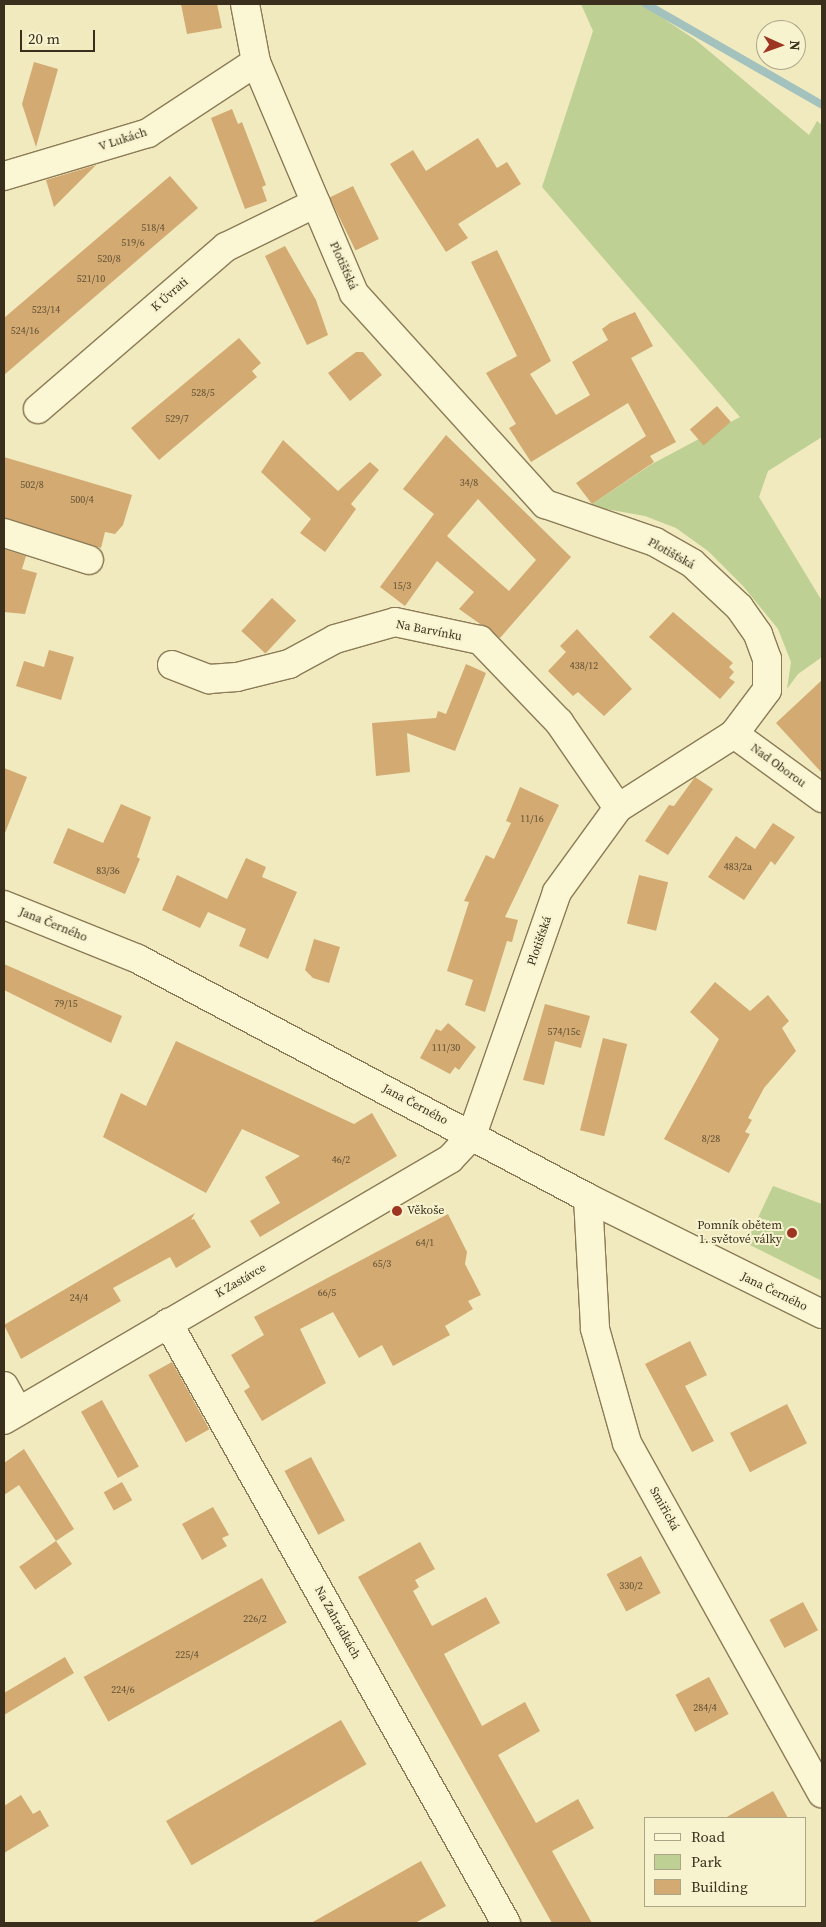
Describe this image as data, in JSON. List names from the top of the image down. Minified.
{"streets":{"street":["V Lukách","Plotišťská","K Úvrati","Na Barvínku","Nad Oborou","Jana Černého","K Zastávce","Smiřická","Na Zahrádkách"]},"crossings":[["V Lukách","Plotišťská"],["Plotišťská","K Úvrati"],["Plotišťská","Na Barvínku"],["Plotišťská","Nad Oborou"],["Plotišťská","Jana Černého"],["Plotišťská","K Zastávce"],["Jana Černého","K Zastávce"],["Jana Černého","Smiřická"],["K Zastávce","Na Zahrádkách"]],"places":["Věkoše","Pomník obětem 1. světové války"],"house_numbers":["518/4","519/6","520/8","521/10","523/14","524/16","528/5","529/7","34/8","502/8","500/4","15/3","438/12","11/16","483/2a","83/36","79/15","574/15c","111/30","8/28","46/2","64/1","65/3","66/5","24/4","330/2","226/2","225/4","224/6","284/4"],"legend":["Road","Park","Building"],"scale_bar":"20 m","north":"right"}
